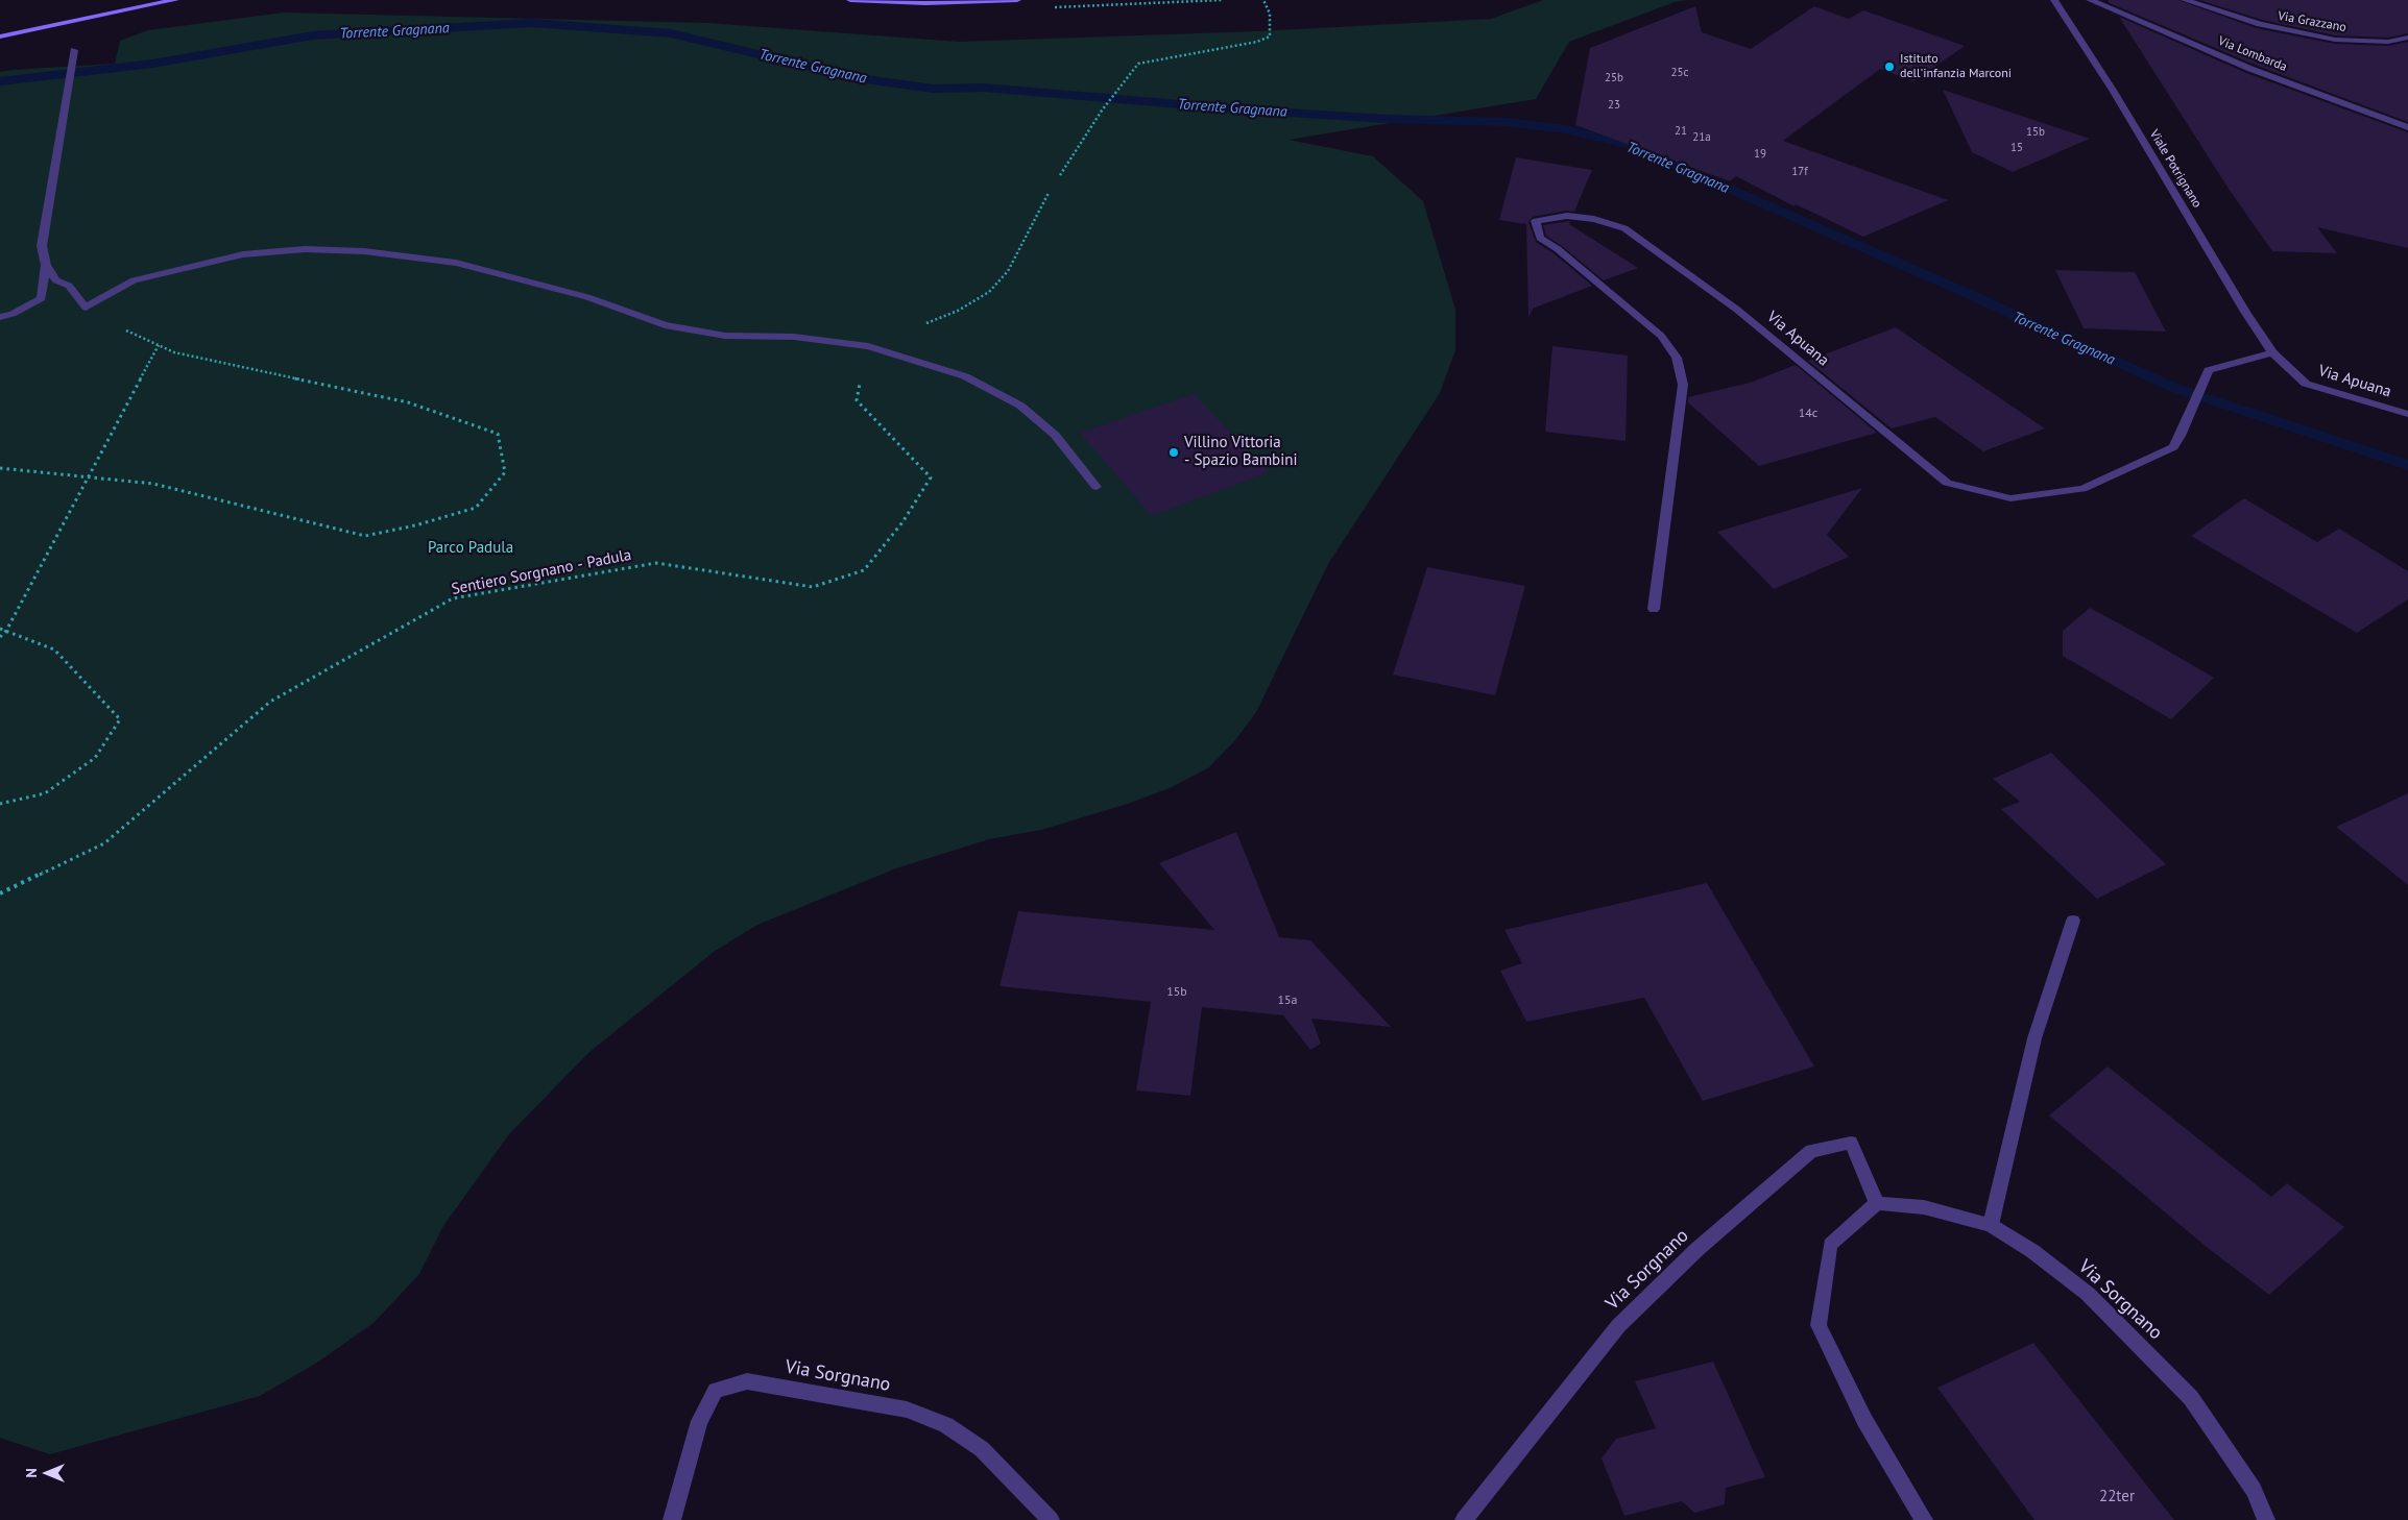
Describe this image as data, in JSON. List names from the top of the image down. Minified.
{"streets":{"street":["Via Grazzano","Via Lombarda","Viale Potrignano","Via Apuana","Via Sorgnano"],"path":["Sentiero Sorgnano - Padula"]},"crossings":[["Viale Potrignano","Via Apuana"]],"water":["Torrente Gragnana"],"parks":["Parco Padula"],"places":["Istituto dell'infanzia Marconi","Villino Vittoria - Spazio Bambini"],"house_numbers":["25c","25b","23","21","15b","21a","15","19","17f","14c","15b","15a","22ter"],"north":"left"}
